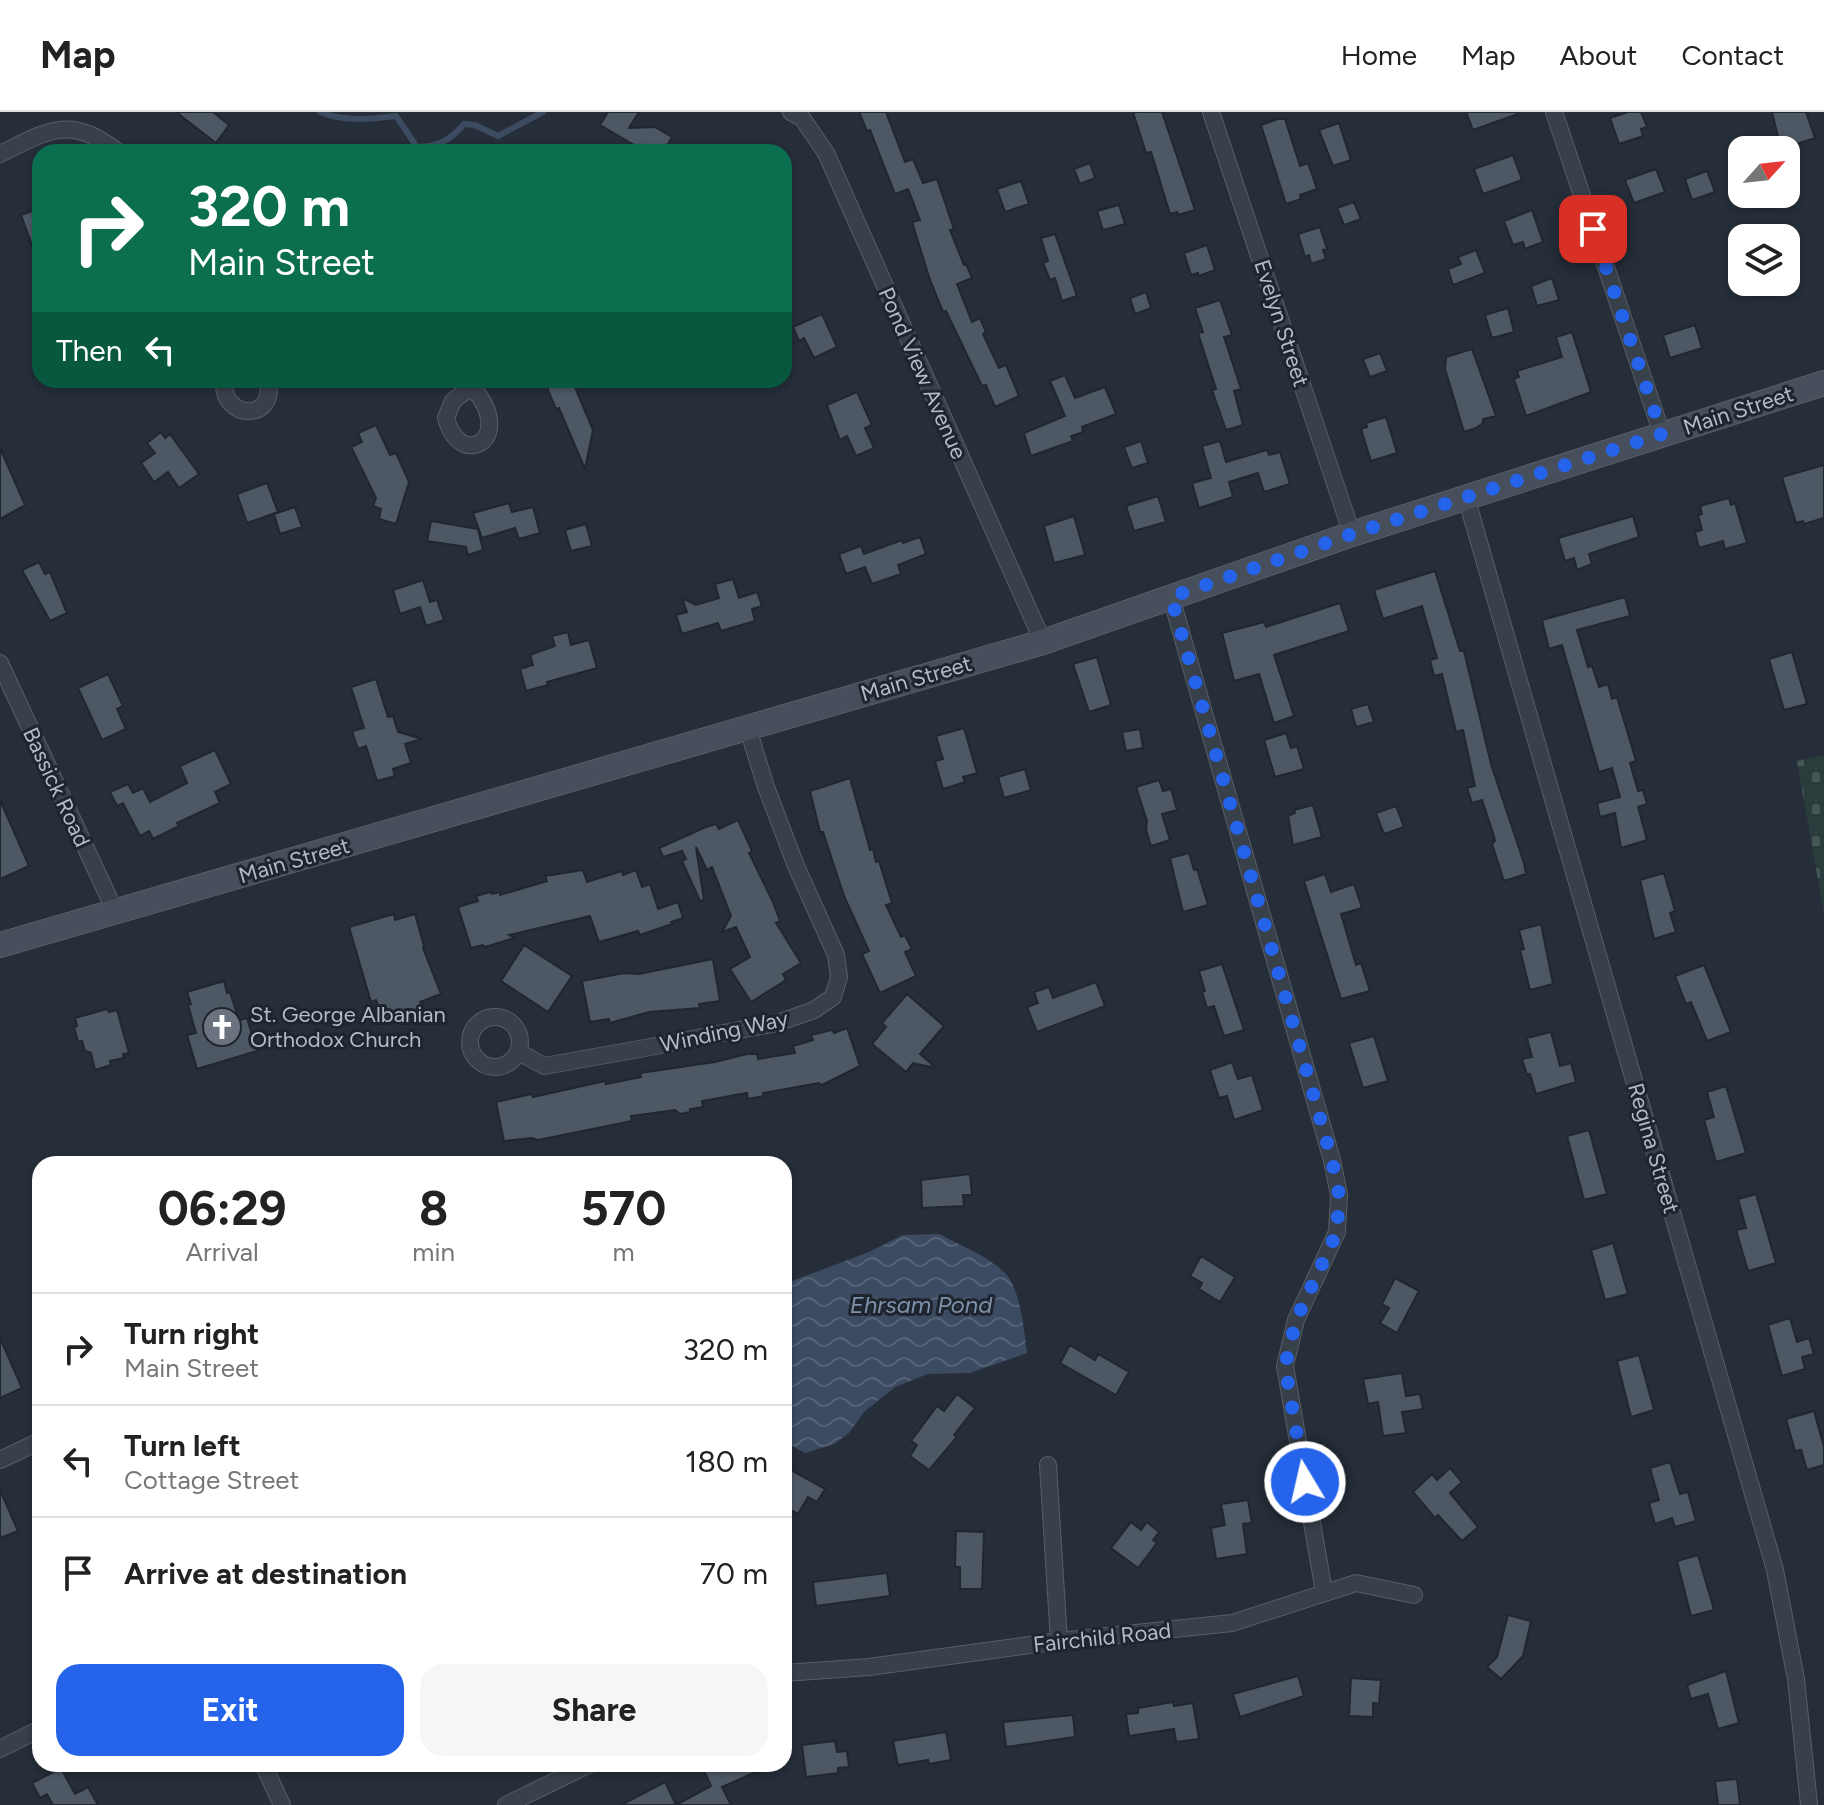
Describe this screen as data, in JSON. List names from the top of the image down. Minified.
{"streets":{"main road":["Main Street"],"street":["Evelyn Street","Pond View Avenue","Bassick Road","Winding Way","Regina Street","Fairchild Road"]},"crossings":[["Evelyn Street","Main Street"],["Pond View Avenue","Main Street"],["Main Street","Bassick Road"],["Main Street","Winding Way"],["Main Street","Regina Street"]],"water":["Ehrsam Pond"],"places":{"church":["St. George Albanian Orthodox Church"]},"north":"top right","page":{"header":"Map","nav":["Home","Map","About","Contact"],"turn":["320 m","Main Street"],"then":"Then","eta":["06:29","Arrival","8","min","570","m"],"list":[{"name":"Turn right","note":"Main Street","value":"320 m"},{"name":"Turn left","note":"Cottage Street","value":"180 m"},{"name":"Arrive at destination","value":"70 m"}],"buttons":["Exit","Share"]}}
